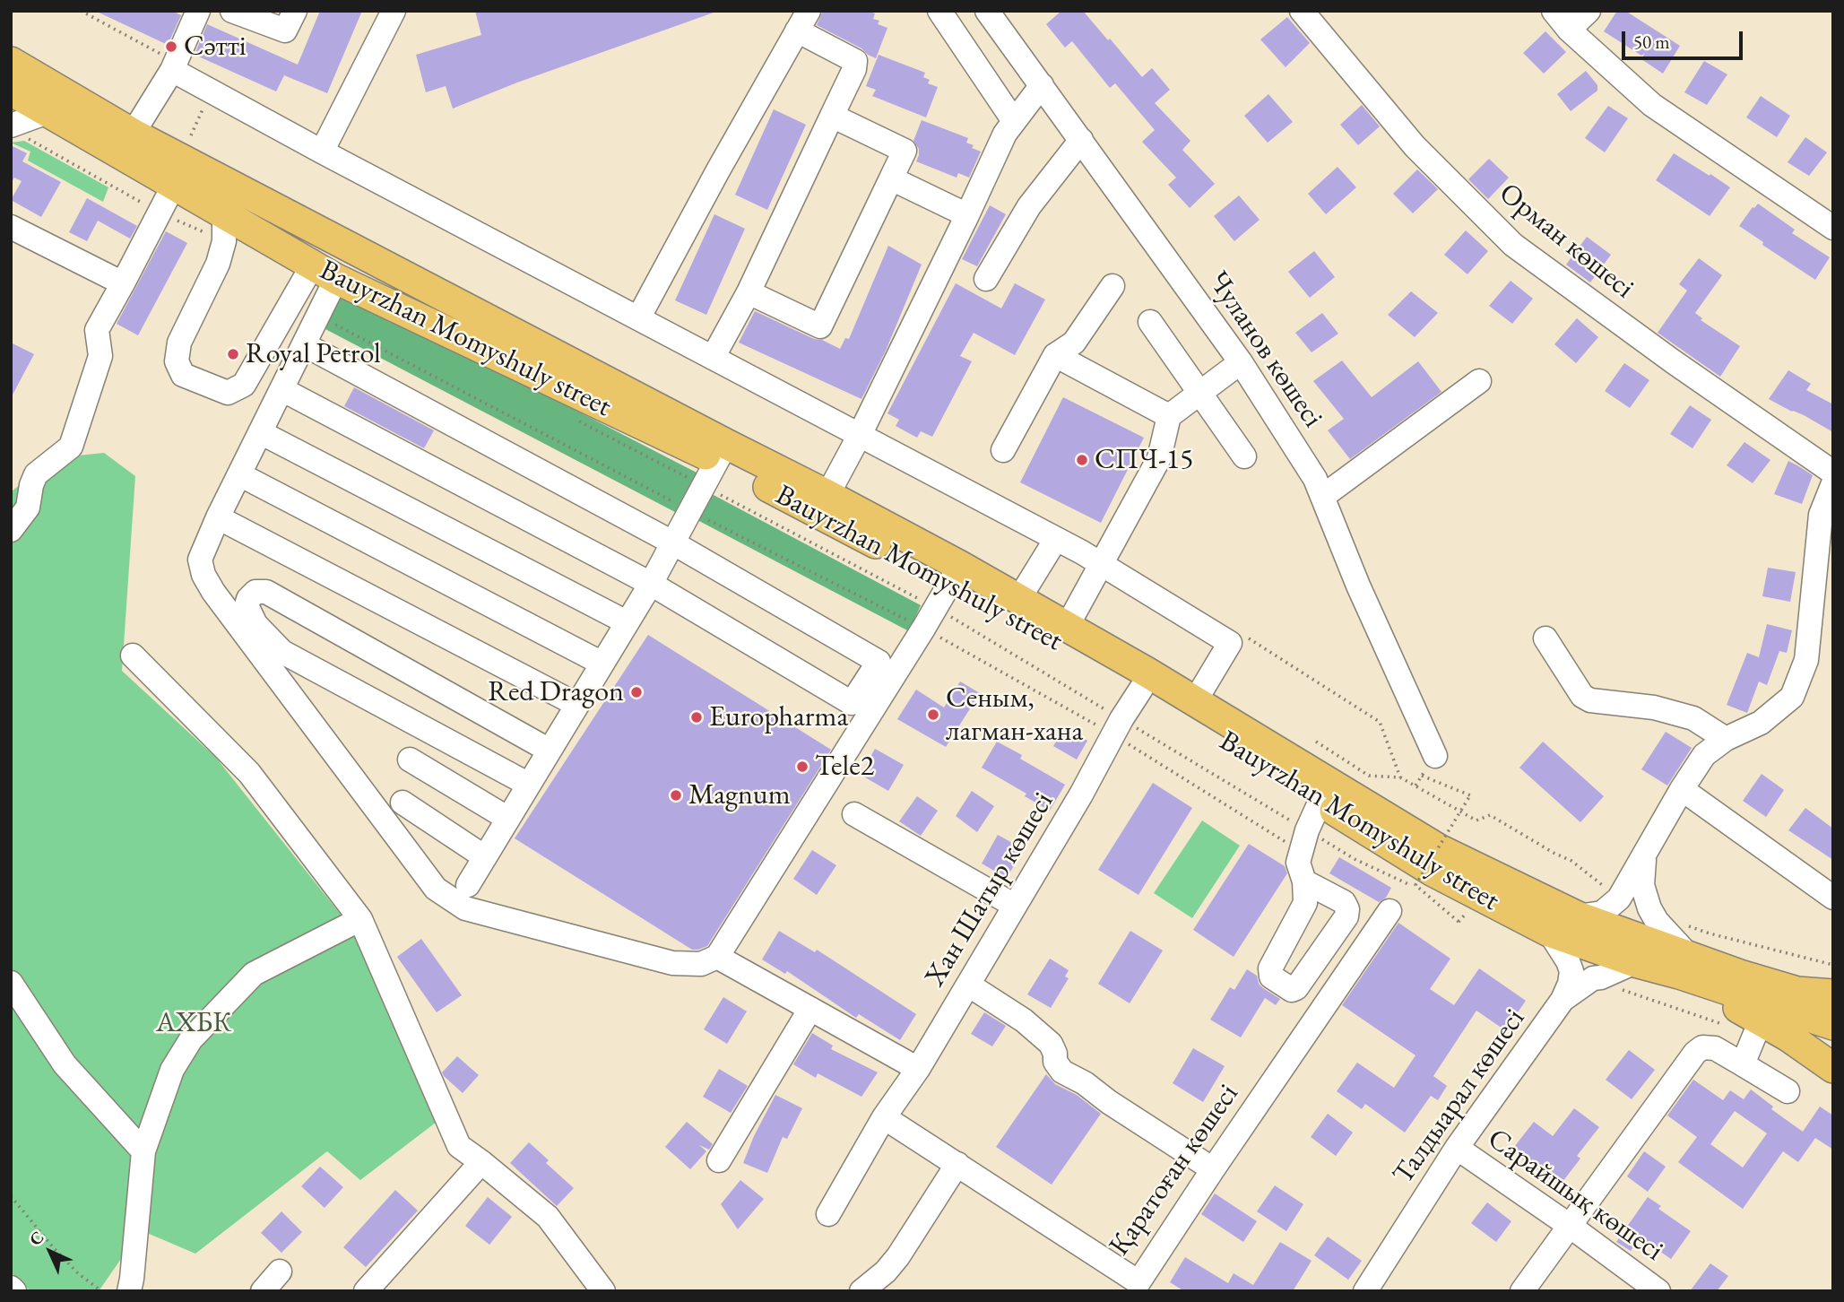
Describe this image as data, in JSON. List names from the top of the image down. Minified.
{"streets":{"main road":["Bauyrzhan Momyshuly street"],"street":["Орман көшесі","Чуланов көшесі","Хан Шатыр көшесі","Талдыарал көшесі","Қаратоған көшесі","Сарайшық көшесі"]},"crossings":[["Bauyrzhan Momyshuly street","Хан Шатыр көшесі"],["Bauyrzhan Momyshuly street","Талдыарал көшесі"],["Хан Шатыр көшесі","Қаратоған көшесі"],["Талдыарал көшесі","Сарайшық көшесі"]],"parks":["АХБК"],"places":["Сәтті","Royal Petrol","СПЧ-15","Red Dragon","Сеным, лагман-хана","Europharma","Tele2","Magnum"],"scale_bar":"50 m","north":"top left"}
